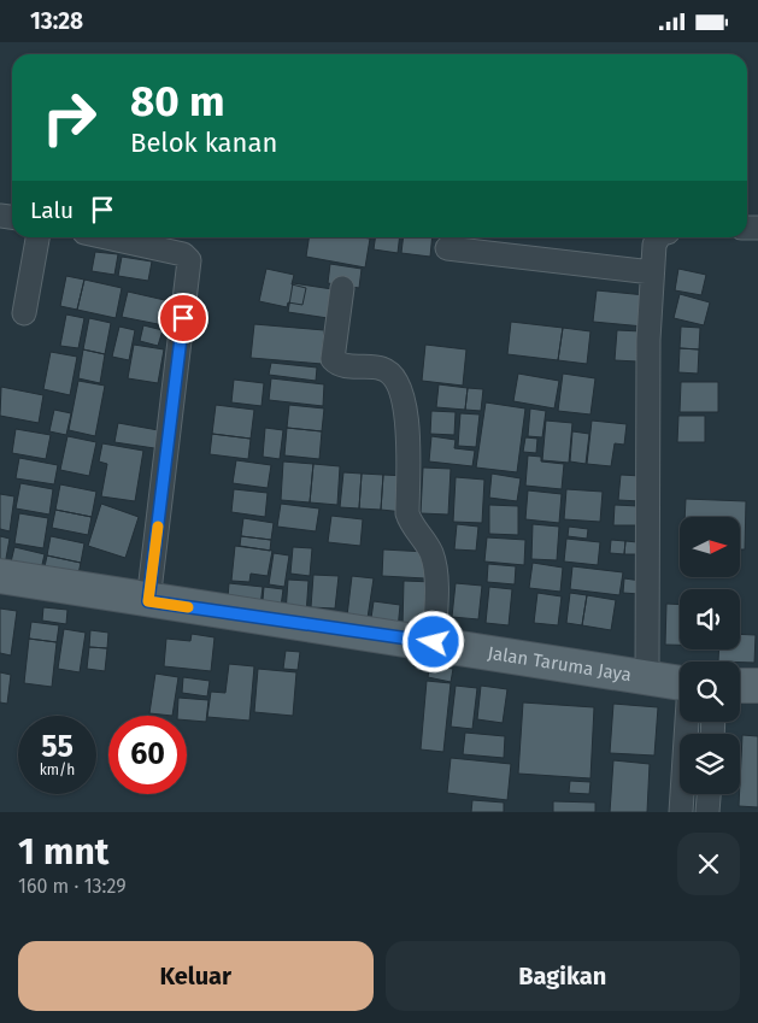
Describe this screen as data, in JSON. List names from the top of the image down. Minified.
{"streets":{"main road":["Jalan Taruma Jaya"]},"north":"right","page":{"status":"13:28","turn":["80 m","Belok kanan"],"then":"Lalu","speed":"55 km/h","limit":"60","heading":["1 mnt","160 m · 13:29"],"buttons":["Keluar","Bagikan"]}}
